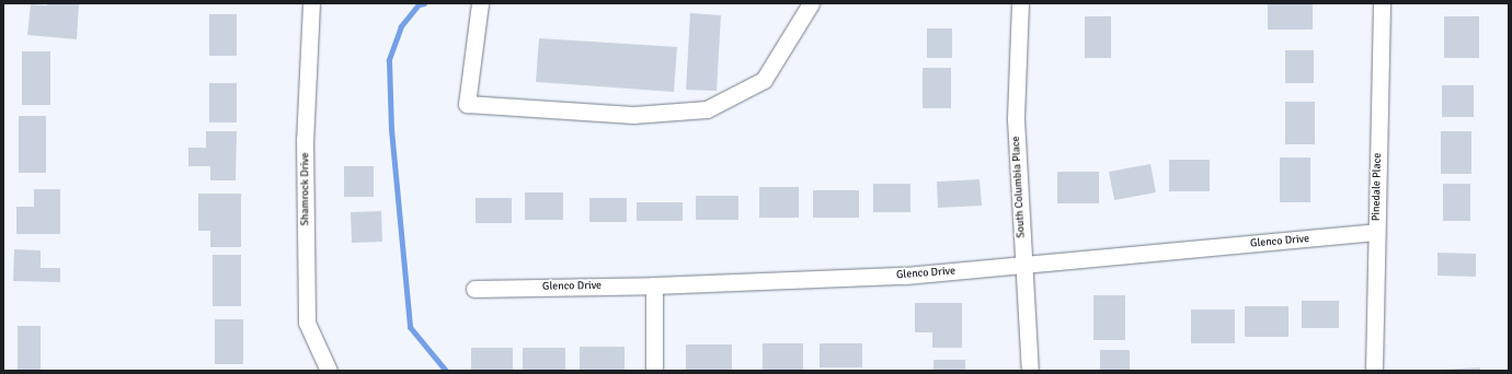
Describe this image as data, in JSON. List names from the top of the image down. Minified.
{"streets":{"street":["South Columbia Place","Pinedale Place","Shamrock Drive","Glenco Drive"]},"crossings":[["South Columbia Place","Glenco Drive"],["Pinedale Place","Glenco Drive"]]}
